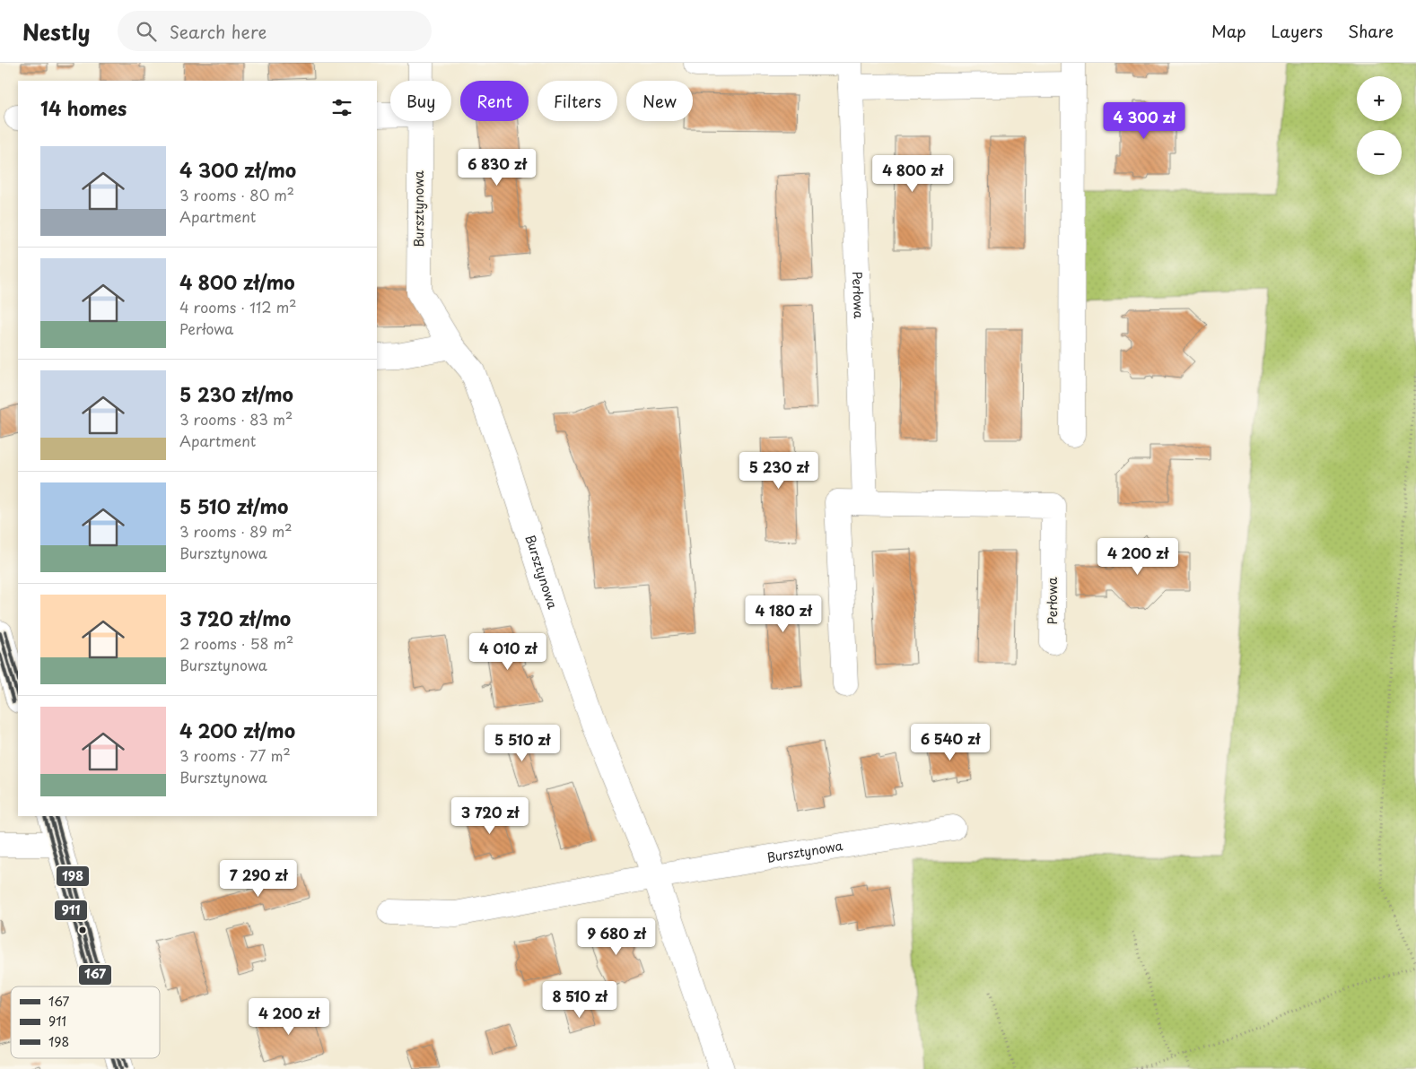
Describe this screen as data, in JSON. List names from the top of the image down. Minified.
{"streets":{"street":["Bursztynowa","Perłowa"]},"lines":["transit line 198","transit line 167","transit line 911"],"legend":["167","911","198"],"page":{"header":"Nestly","search":"Search here","nav":["Map","Layers","Share"],"map_buttons":["+","−"],"chip":["Buy","Rent","Filters","New"],"heading":"14 homes","price":["4 300 zł","6 830 zł","4 800 zł","5 230 zł","4 200 zł","4 180 zł","4 010 zł","6 540 zł","5 510 zł","3 720 zł","7 290 zł","9 680 zł","8 510 zł","4 200 zł"],"list":[{"name":"4 300 zł/mo","note":"3 rooms · 80 m² · Apartment"},{"name":"4 800 zł/mo","note":"4 rooms · 112 m² · Perłowa"},{"name":"5 230 zł/mo","note":"3 rooms · 83 m² · Apartment"},{"name":"5 510 zł/mo","note":"3 rooms · 89 m² · Bursztynowa"},{"name":"3 720 zł/mo","note":"2 rooms · 58 m² · Bursztynowa"},{"name":"4 200 zł/mo","note":"3 rooms · 77 m² · Bursztynowa"}]}}
